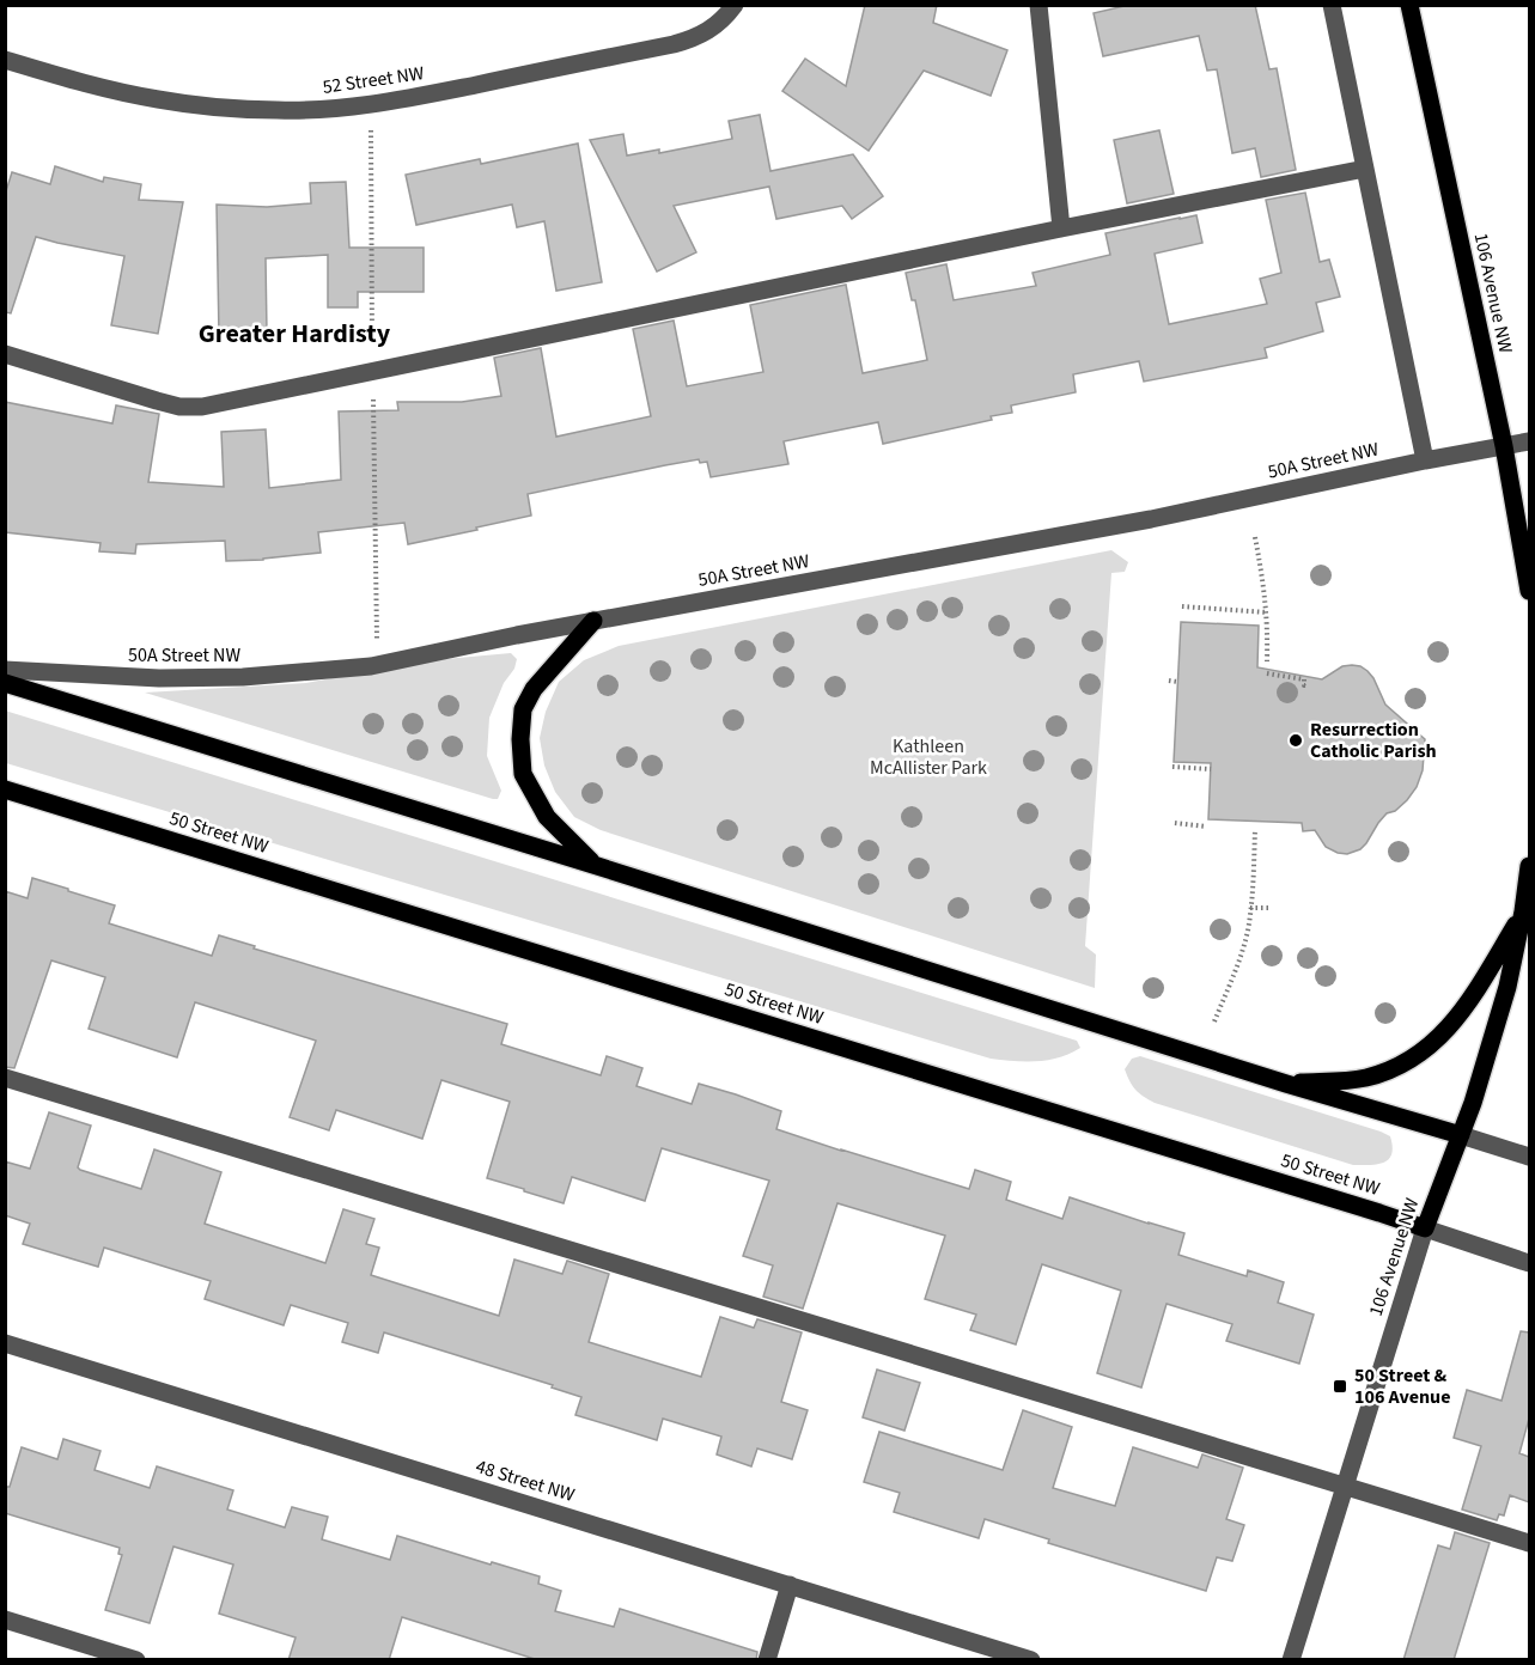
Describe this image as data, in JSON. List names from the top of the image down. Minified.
{"streets":{"main road":["106 Avenue NW","50 Street NW"],"street":["52 Street NW","50A Street NW","48 Street NW"]},"crossings":[["106 Avenue NW","50A Street NW"],["106 Avenue NW","50 Street NW"]],"districts":["Greater Hardisty"],"parks":["Kathleen McAllister Park"],"places":{"other":["Resurrection Catholic Parish"],"transit":["50 Street & 106 Avenue"]}}
